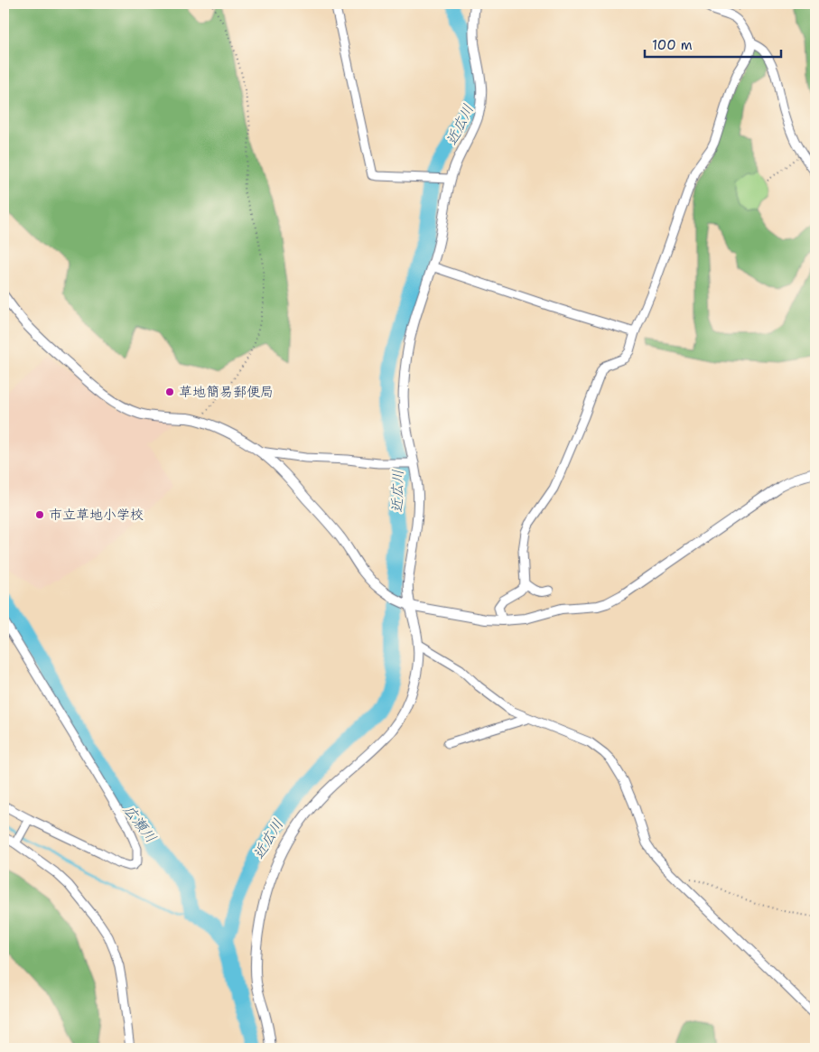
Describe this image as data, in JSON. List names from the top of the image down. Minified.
{"water":["近広川","広瀬川"],"places":["草地簡易郵便局","市立草地小学校"],"scale_bar":"100 m"}
